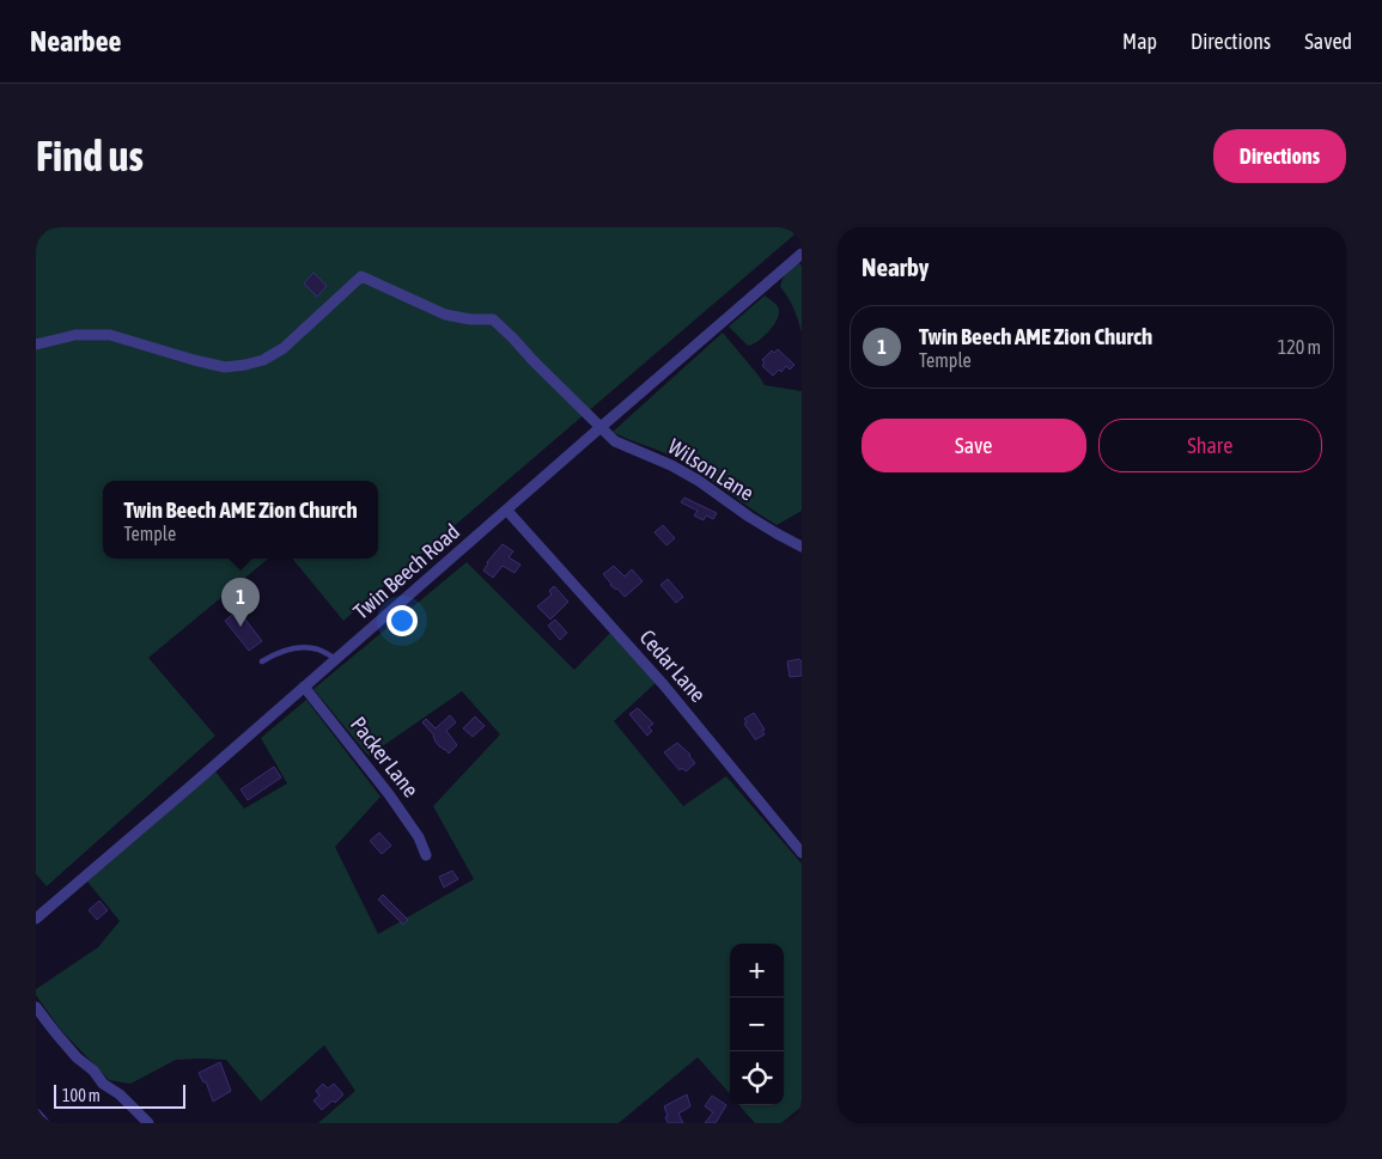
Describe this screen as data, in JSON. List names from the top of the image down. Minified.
{"streets":{"street":["Wilson Lane","Twin Beech Road","Cedar Lane","Packer Lane"]},"crossings":[["Wilson Lane","Twin Beech Road"],["Twin Beech Road","Cedar Lane"],["Twin Beech Road","Packer Lane"]],"scale_bar":"100 m","page":{"header":"Nearbee","nav":["Map","Directions","Saved"],"buttons":["Directions",["Save","Share"]],"title":"Find us","heading":"Nearby","list":[{"mark":"1","name":"Twin Beech AME Zion Church","note":"Temple","value":"120 m"}],"popup":["Twin Beech AME Zion Church","Temple"],"pins":"1","map_buttons":["+","−"],"scale":"100 m"}}
